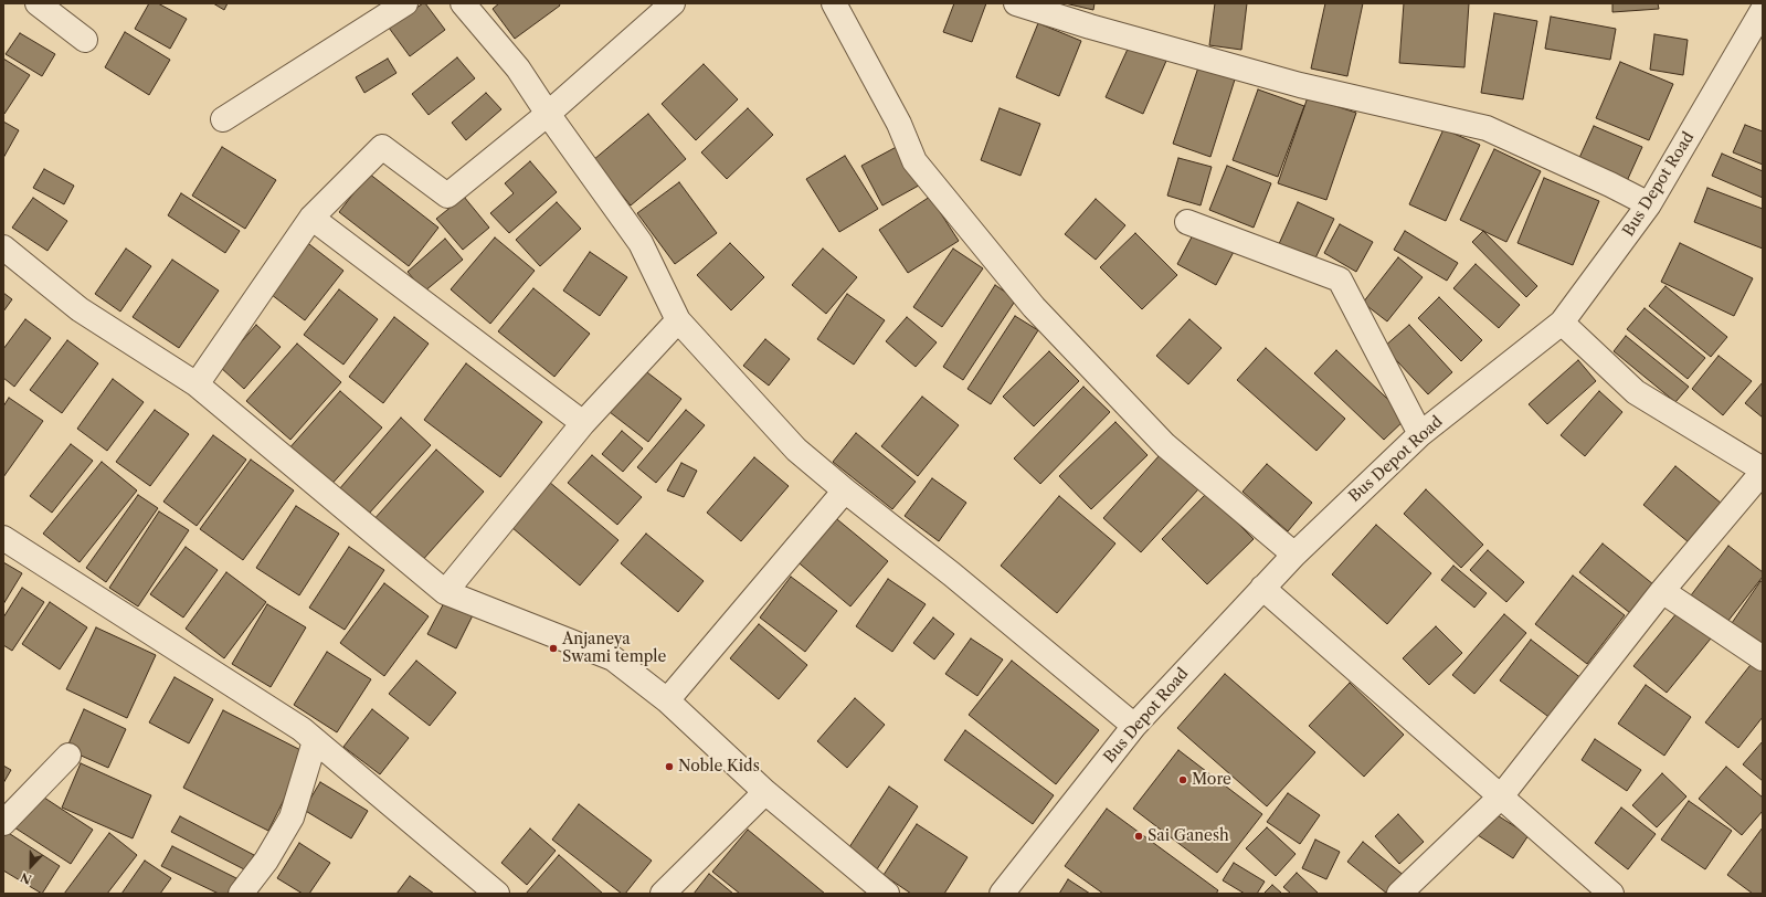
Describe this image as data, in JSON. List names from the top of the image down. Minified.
{"streets":{"street":["Bus Depot Road"]},"places":["Anjaneya Swami temple","Noble Kids","More","Sai Ganesh"],"north":"bottom"}
